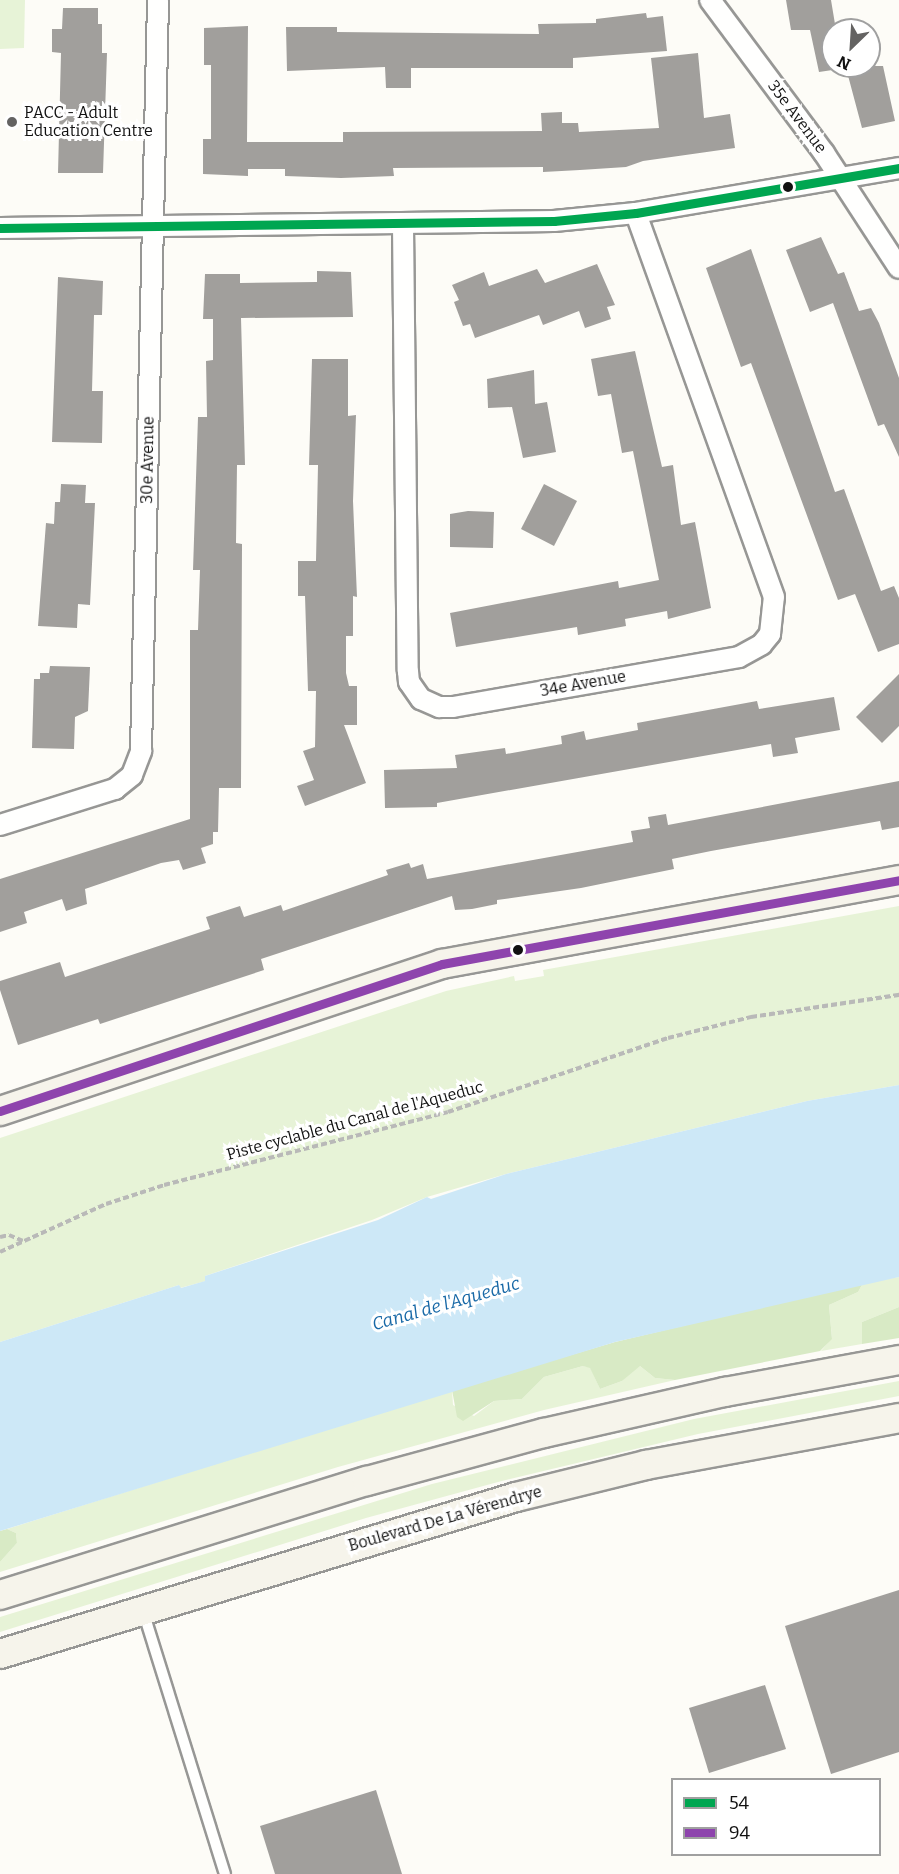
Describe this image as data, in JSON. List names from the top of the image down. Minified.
{"streets":{"main road":["Boulevard De La Vérendrye"],"street":["35e Avenue","30e Avenue","34e Avenue"],"path":["Piste cyclable du Canal de l'Aqueduc"]},"water":["Canal de l'Aqueduc"],"places":["PACC - Adult Education Centre"],"lines":["transit line 54","transit line 94"],"legend":["54","94"],"north":"bottom left"}
